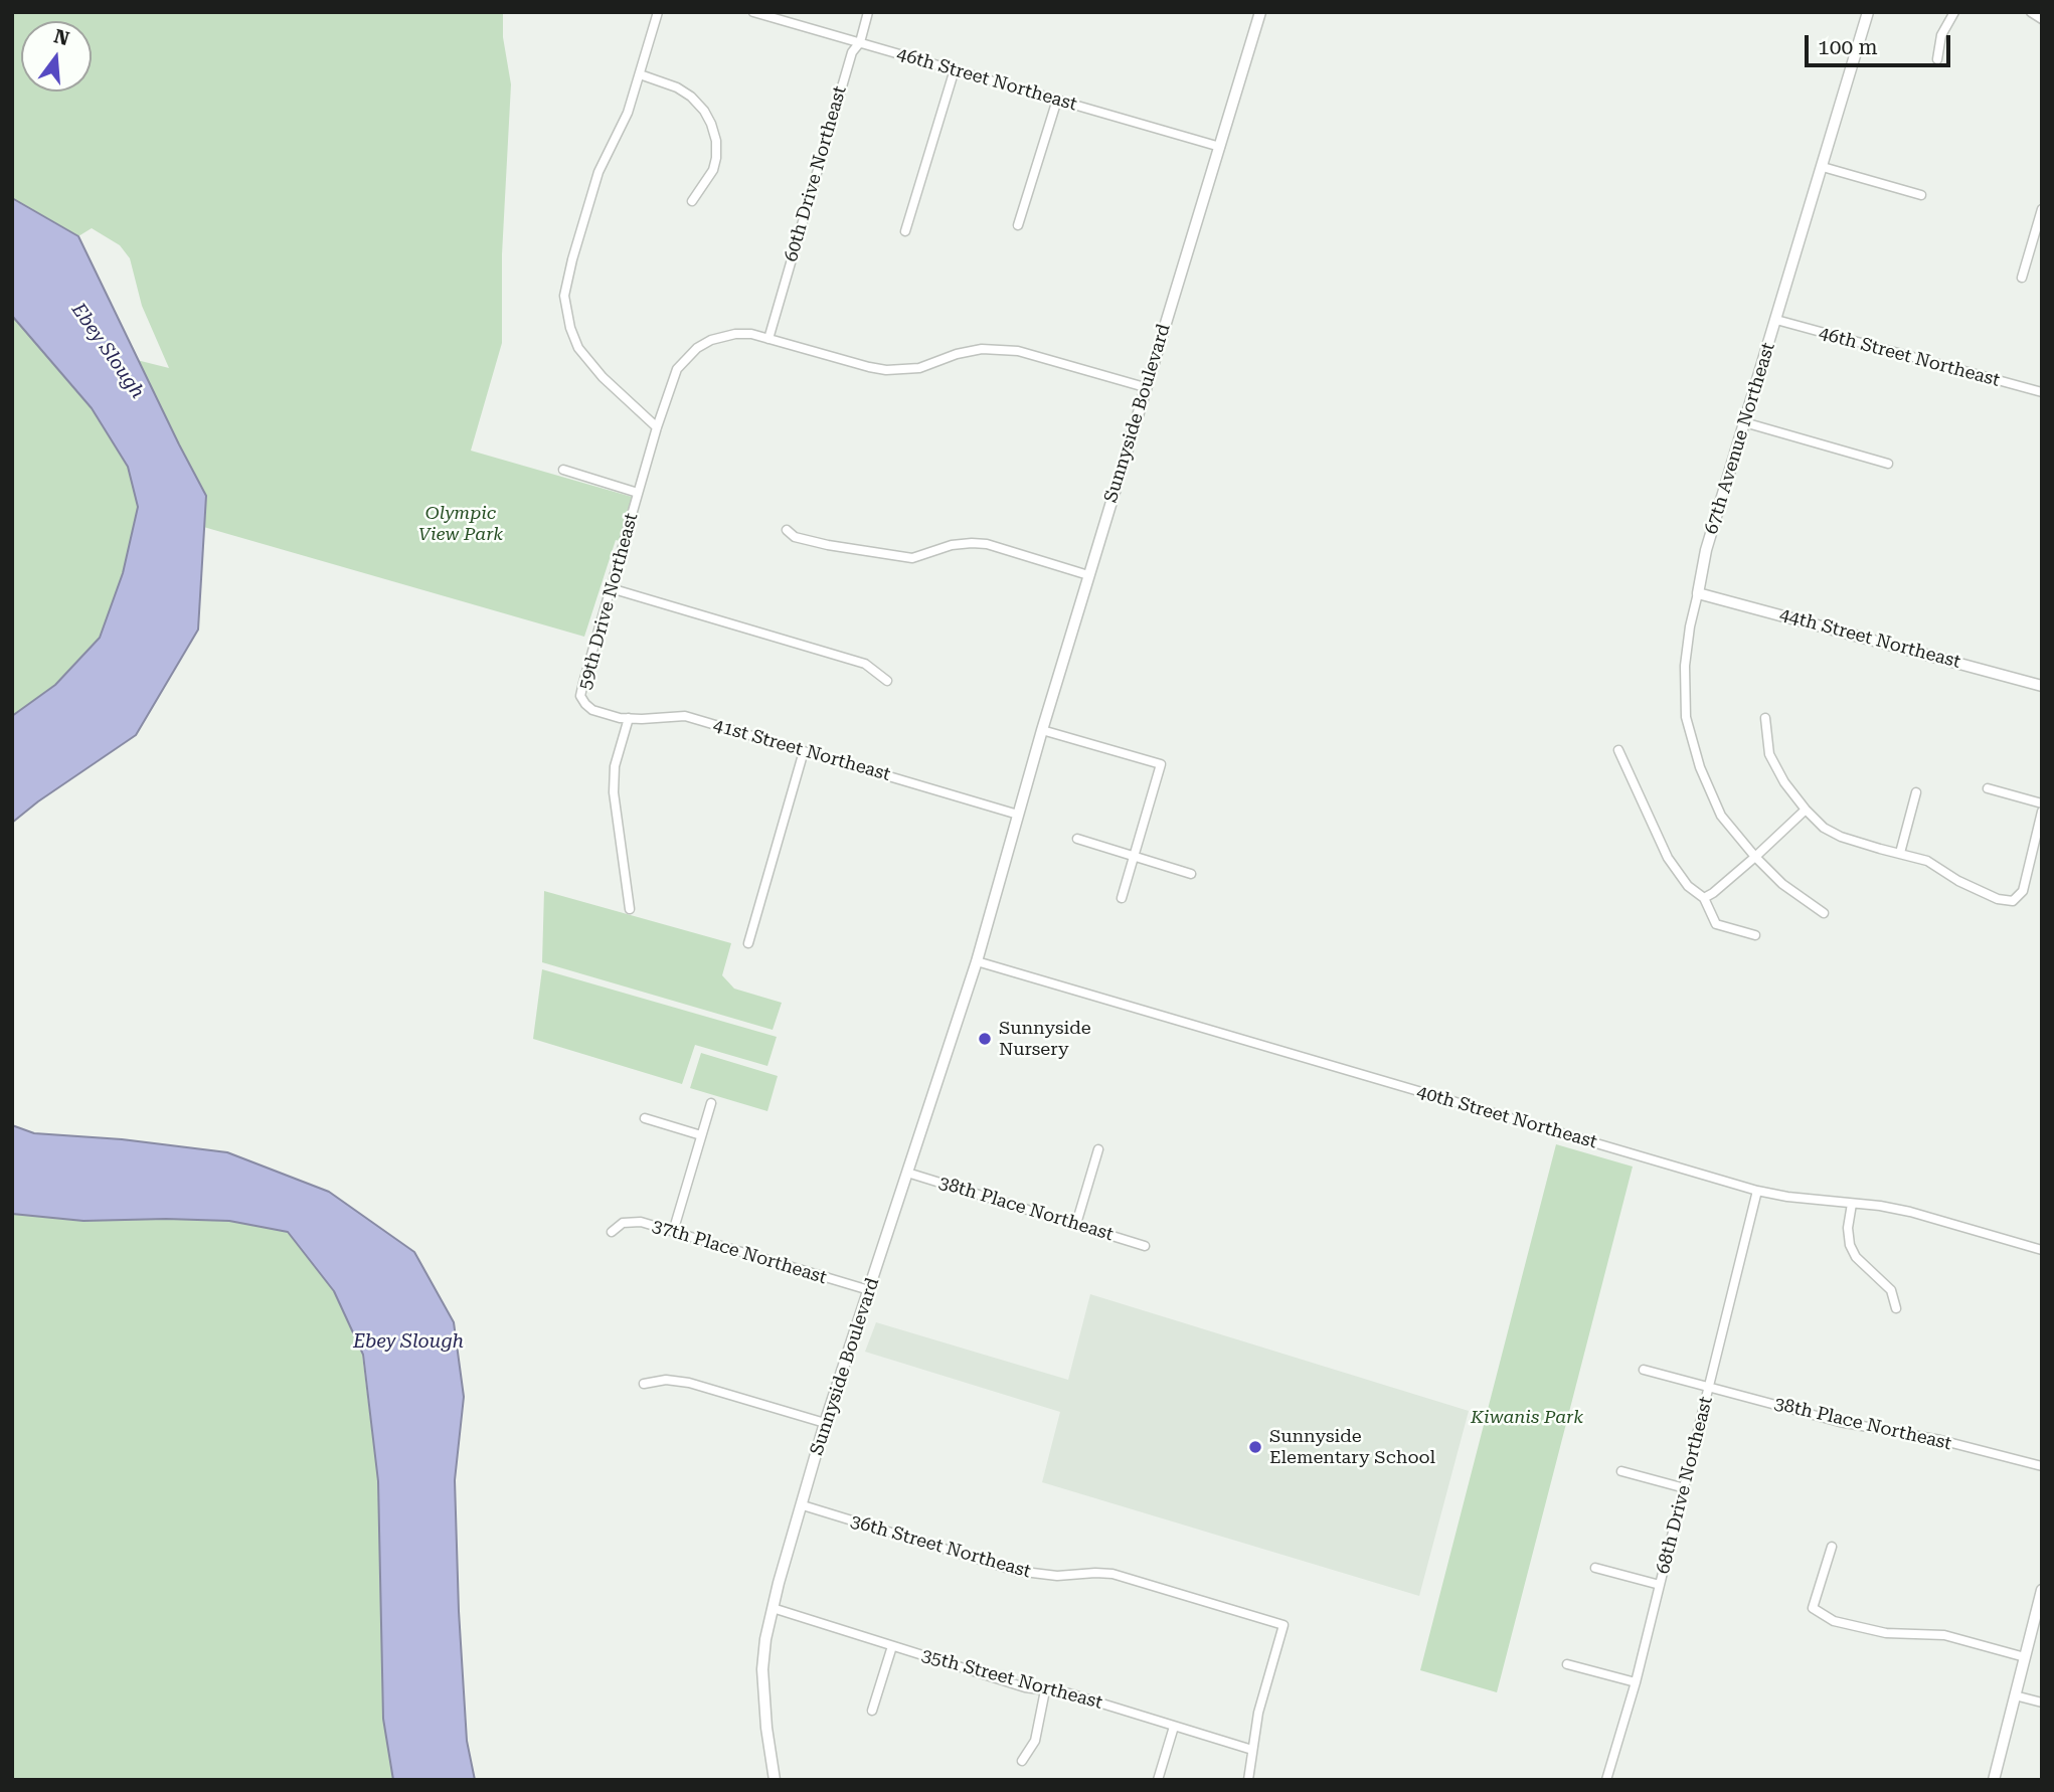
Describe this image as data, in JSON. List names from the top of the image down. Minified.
{"streets":{"street":["46th Street Northeast","60th Drive Northeast","Sunnyside Boulevard","67th Avenue Northeast","59th Drive Northeast","44th Street Northeast","41st Street Northeast","40th Street Northeast","38th Place Northeast","37th Place Northeast","68th Drive Northeast","36th Street Northeast","35th Street Northeast"]},"crossings":[["46th Street Northeast","60th Drive Northeast"],["46th Street Northeast","Sunnyside Boulevard"],["46th Street Northeast","67th Avenue Northeast"],["Sunnyside Boulevard","41st Street Northeast"],["Sunnyside Boulevard","40th Street Northeast"],["Sunnyside Boulevard","38th Place Northeast"],["Sunnyside Boulevard","37th Place Northeast"],["Sunnyside Boulevard","36th Street Northeast"],["Sunnyside Boulevard","35th Street Northeast"],["67th Avenue Northeast","44th Street Northeast"],["59th Drive Northeast","41st Street Northeast"],["40th Street Northeast","68th Drive Northeast"],["38th Place Northeast","68th Drive Northeast"],["36th Street Northeast","35th Street Northeast"]],"water":["Ebey Slough"],"parks":["Olympic View Park","Kiwanis Park"],"places":["Sunnyside Nursery","Sunnyside Elementary School"],"scale_bar":"100 m","north":"top"}
